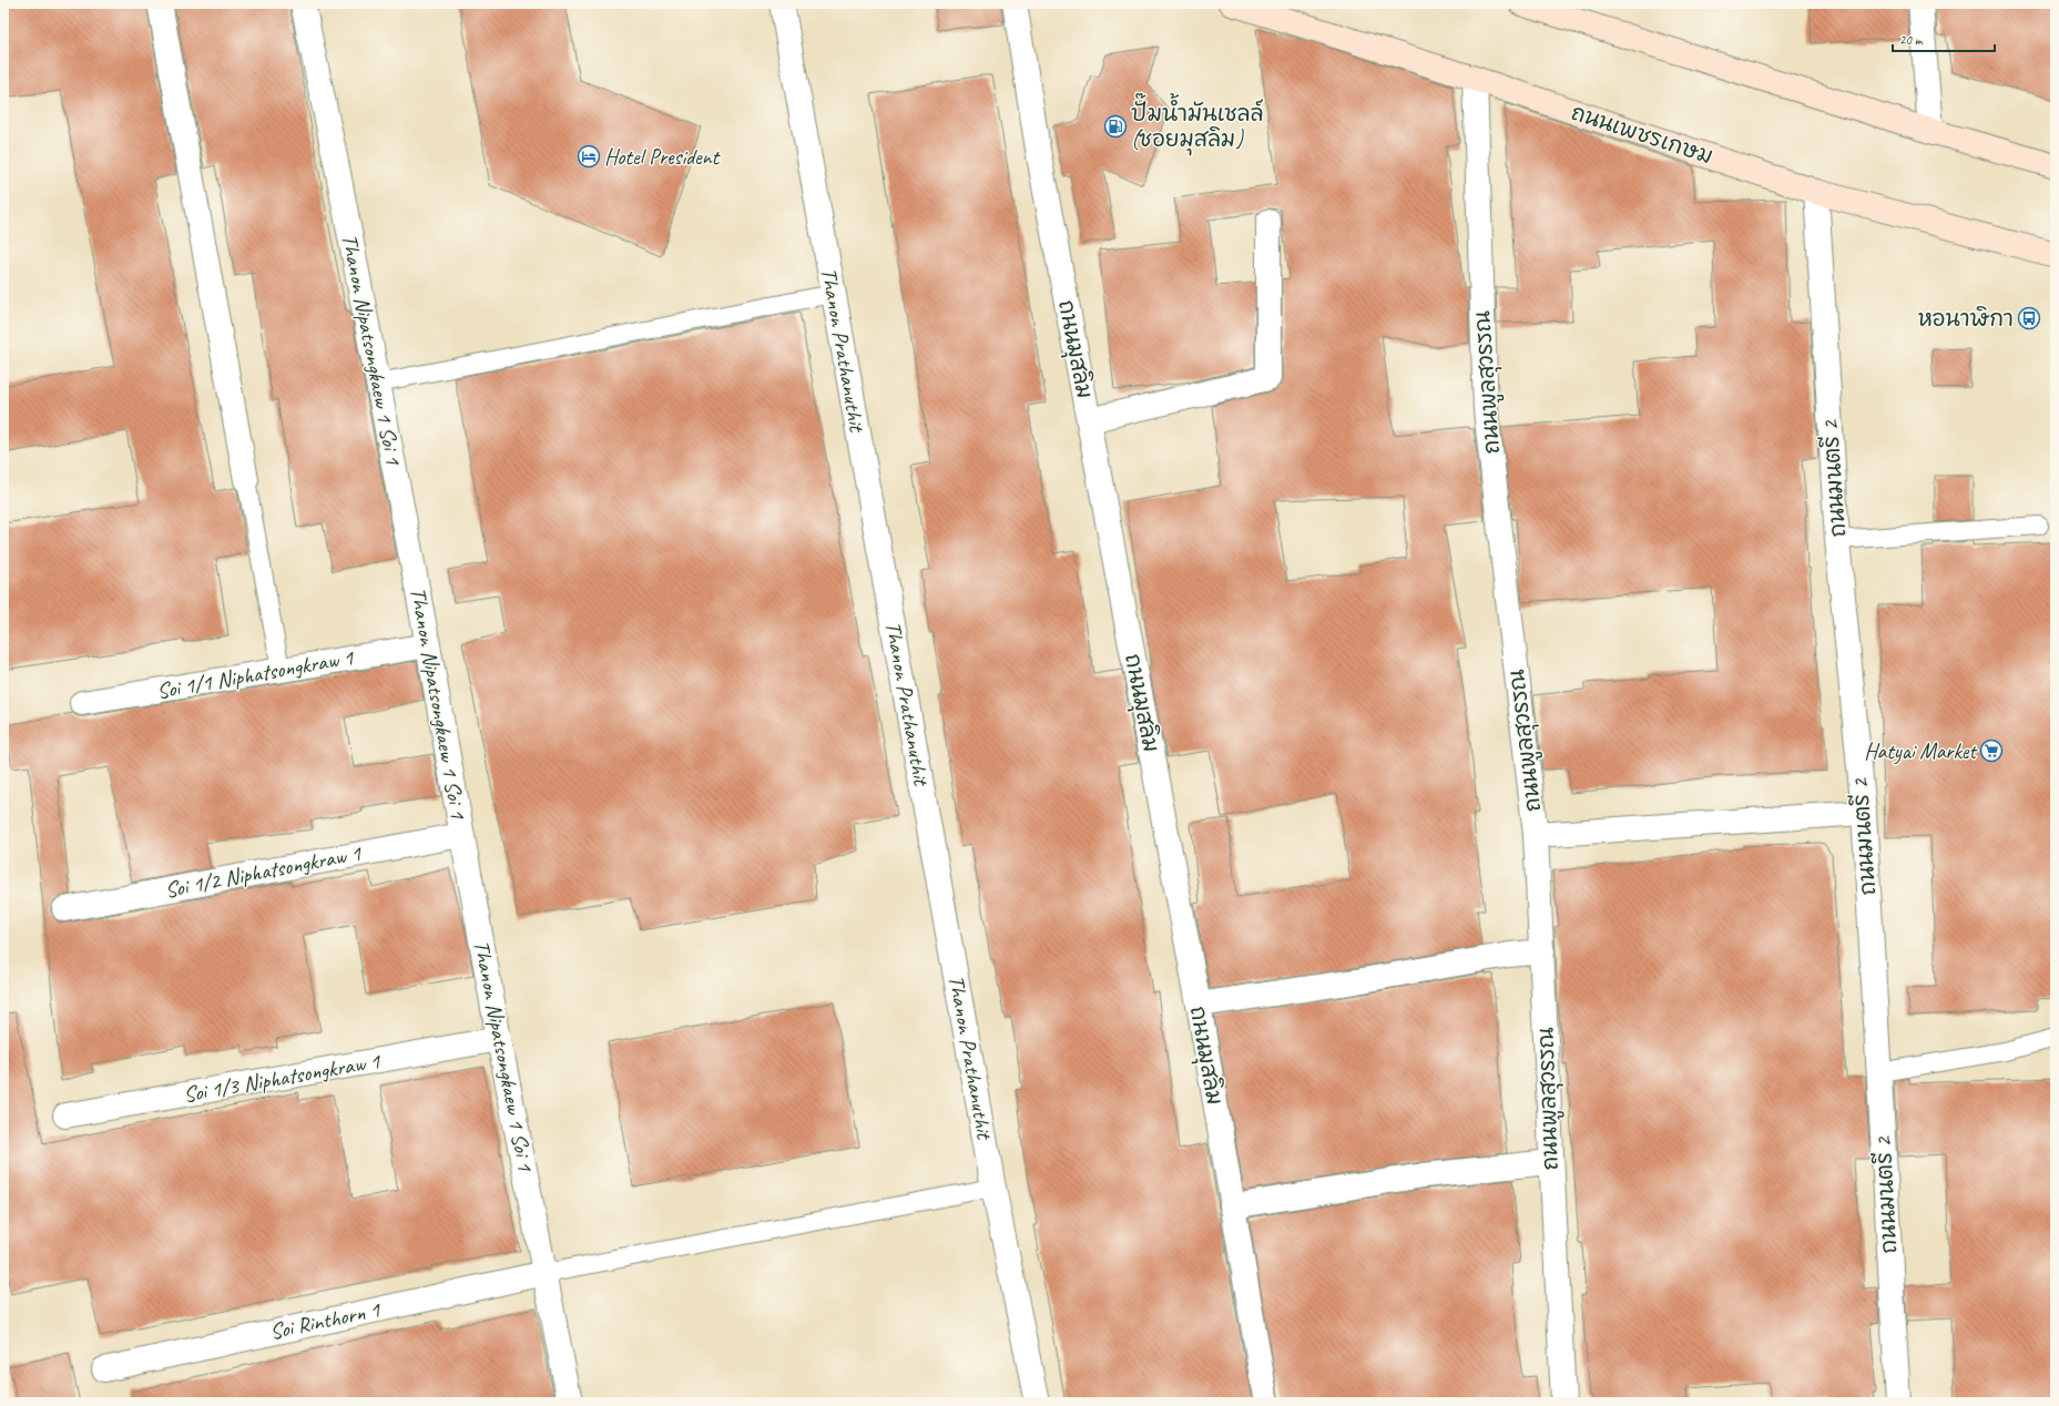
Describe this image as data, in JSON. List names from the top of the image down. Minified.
{"streets":{"main road":["ถนนเพชรเกษม"],"street":["Thanon Nipatsongkaew 1 Soi 1","Thanon Prathanuthit","ถนนมุสลิม","ถนนพูลสุวรรณ","ถนนมนตรี 2","Soi 1/1 Niphatsongkraw 1","Soi 1/2 Niphatsongkraw 1","Soi 1/3 Niphatsongkraw 1","Soi Rinthorn 1"]},"crossings":[["ถนนเพชรเกษม","ถนนพูลสุวรรณ"],["ถนนเพชรเกษม","ถนนมนตรี 2"],["Thanon Nipatsongkaew 1 Soi 1","Soi 1/1 Niphatsongkraw 1"],["Thanon Nipatsongkaew 1 Soi 1","Soi 1/2 Niphatsongkraw 1"],["Thanon Nipatsongkaew 1 Soi 1","Soi 1/3 Niphatsongkraw 1"],["Thanon Nipatsongkaew 1 Soi 1","Soi Rinthorn 1"]],"places":{"fuel station":["ปั๊มน้ำมันเชลล์ (ซอยมุสลิม)"],"hotel":["Hotel President"],"bus stop":["หอนาฬิกา"],"supermarket":["Hatyai Market"]},"scale_bar":"20 m"}
